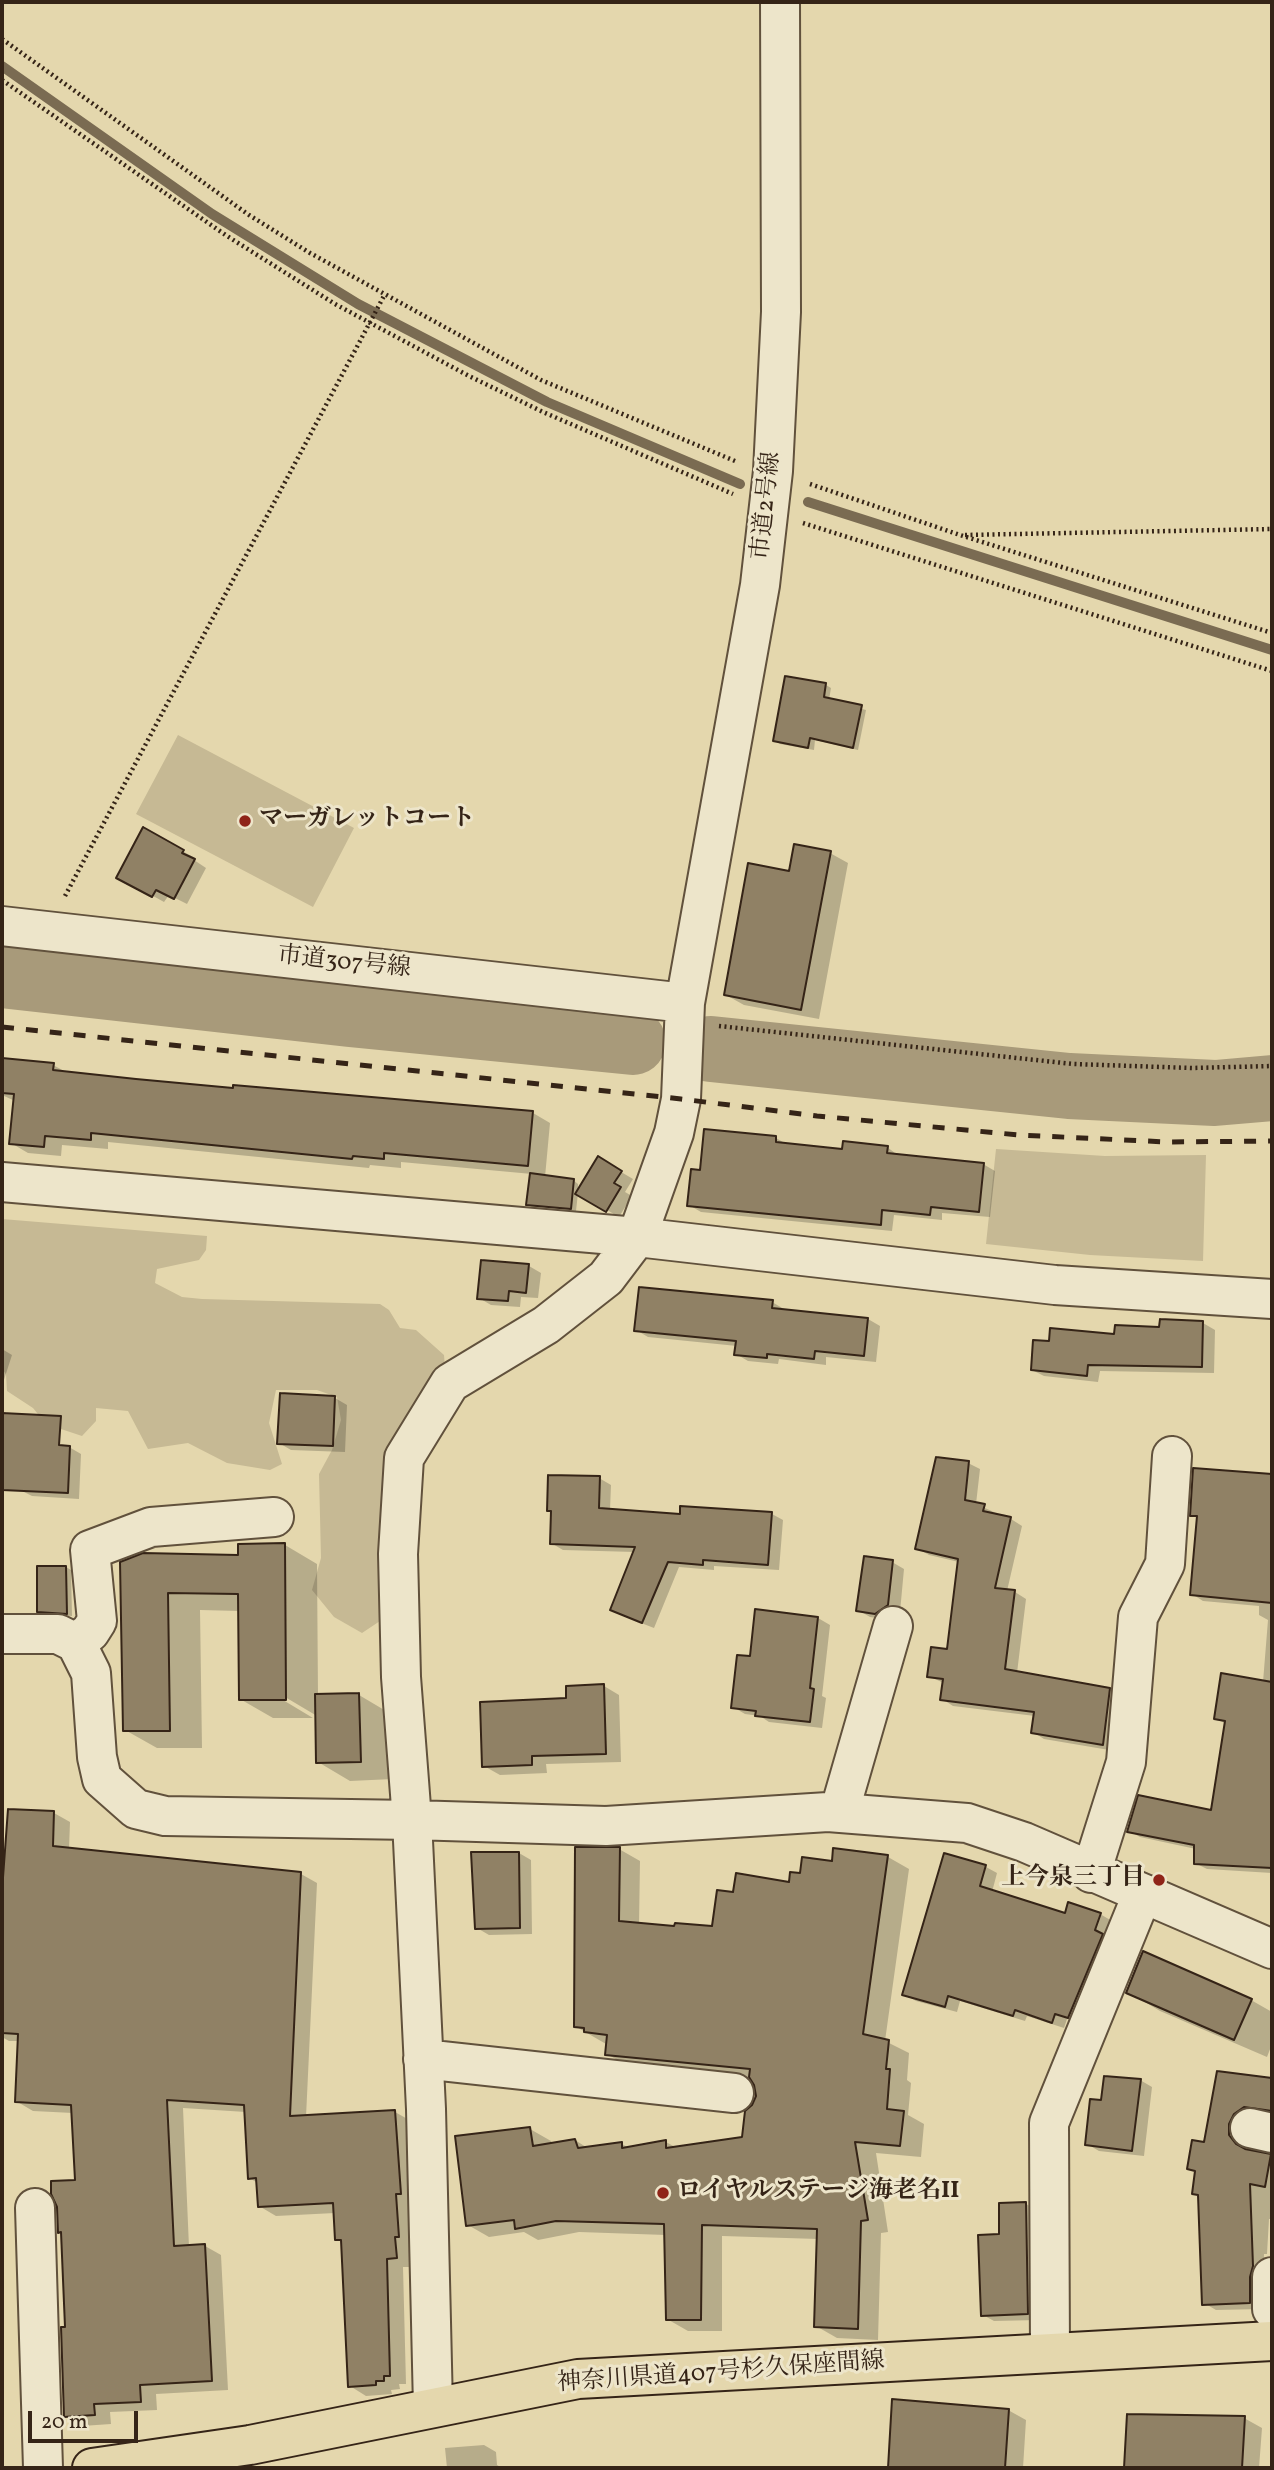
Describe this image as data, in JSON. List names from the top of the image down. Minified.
{"streets":{"main road":["神奈川県道407号杉久保座間線"],"street":["市道2号線","市道307号線"]},"crossings":[["市道2号線","市道307号線"],["市道2号線","神奈川県道407号杉久保座間線"]],"places":["マーガレットコート","上今泉三丁目","ロイヤルステージ海老名II"],"scale_bar":"20 m"}
